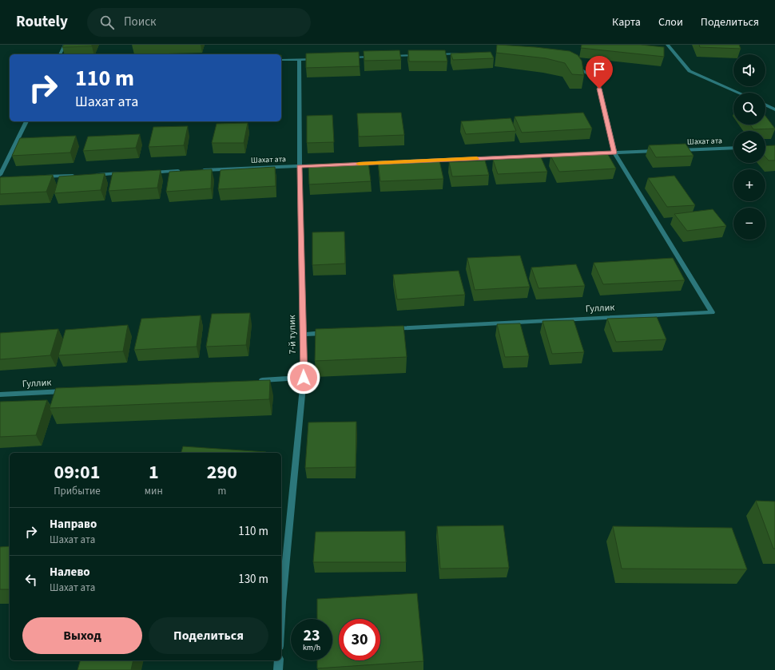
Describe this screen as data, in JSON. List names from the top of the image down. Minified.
{"streets":{"street":["Шахат ата","Гуллик","7-й тупик"]},"crossings":[["Шахат ата","7-й тупик"]],"page":{"header":"Routely","search":"Поиск","nav":["Карта","Слои","Поделиться"],"map_buttons":["+","−"],"turn":["110 m","Шахат ата"],"eta":["09:01","Прибытие","1","мин","290","m"],"list":[{"name":"Направо","note":"Шахат ата","value":"110 m"},{"name":"Налево","note":"Шахат ата","value":"130 m"}],"buttons":["Выход","Поделиться"],"speed":"23 km/h","limit":"30"}}
